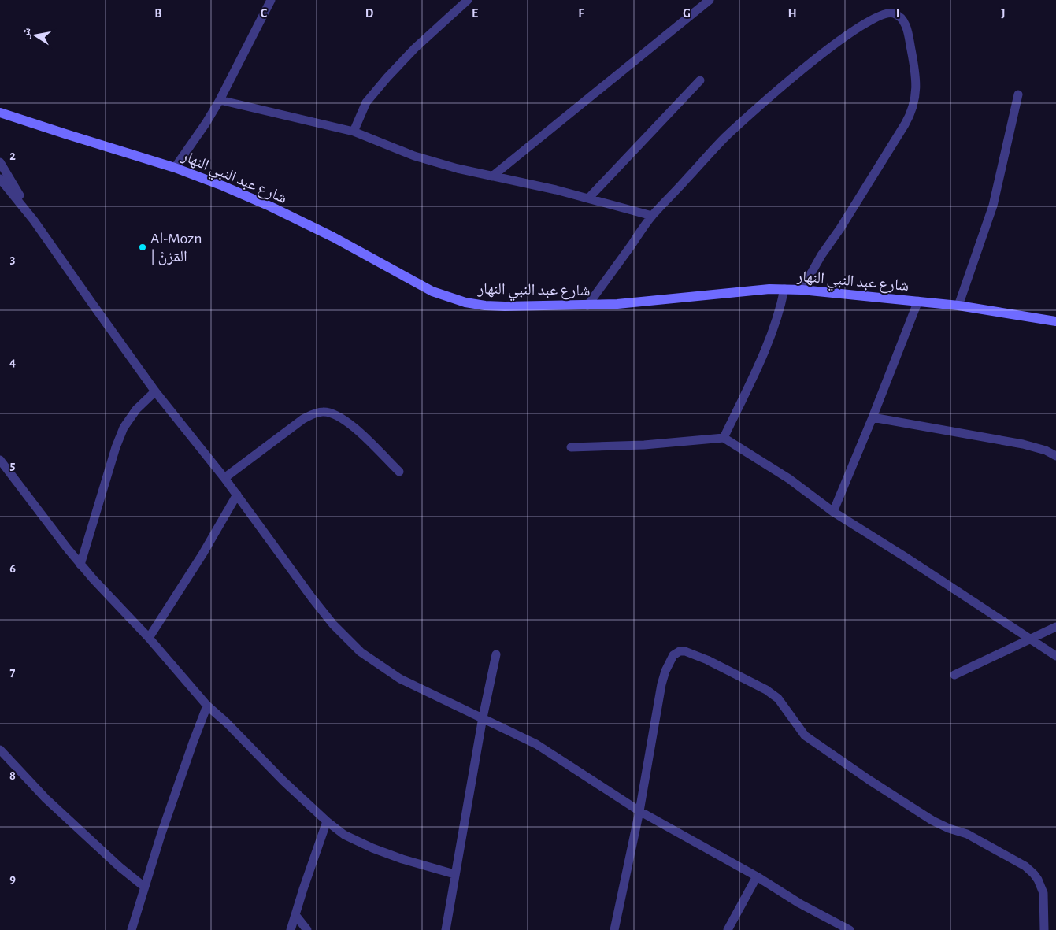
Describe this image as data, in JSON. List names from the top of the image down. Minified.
{"streets":{"street":["شارع عبد النبي النهار"]},"places":["Al-Mozn | المٓزنْ"],"north":"left","grid":{"columns":["B","C","D","E","F","G","H","I","J"],"rows":["2","3","4","5","6","7","8","9"]}}
